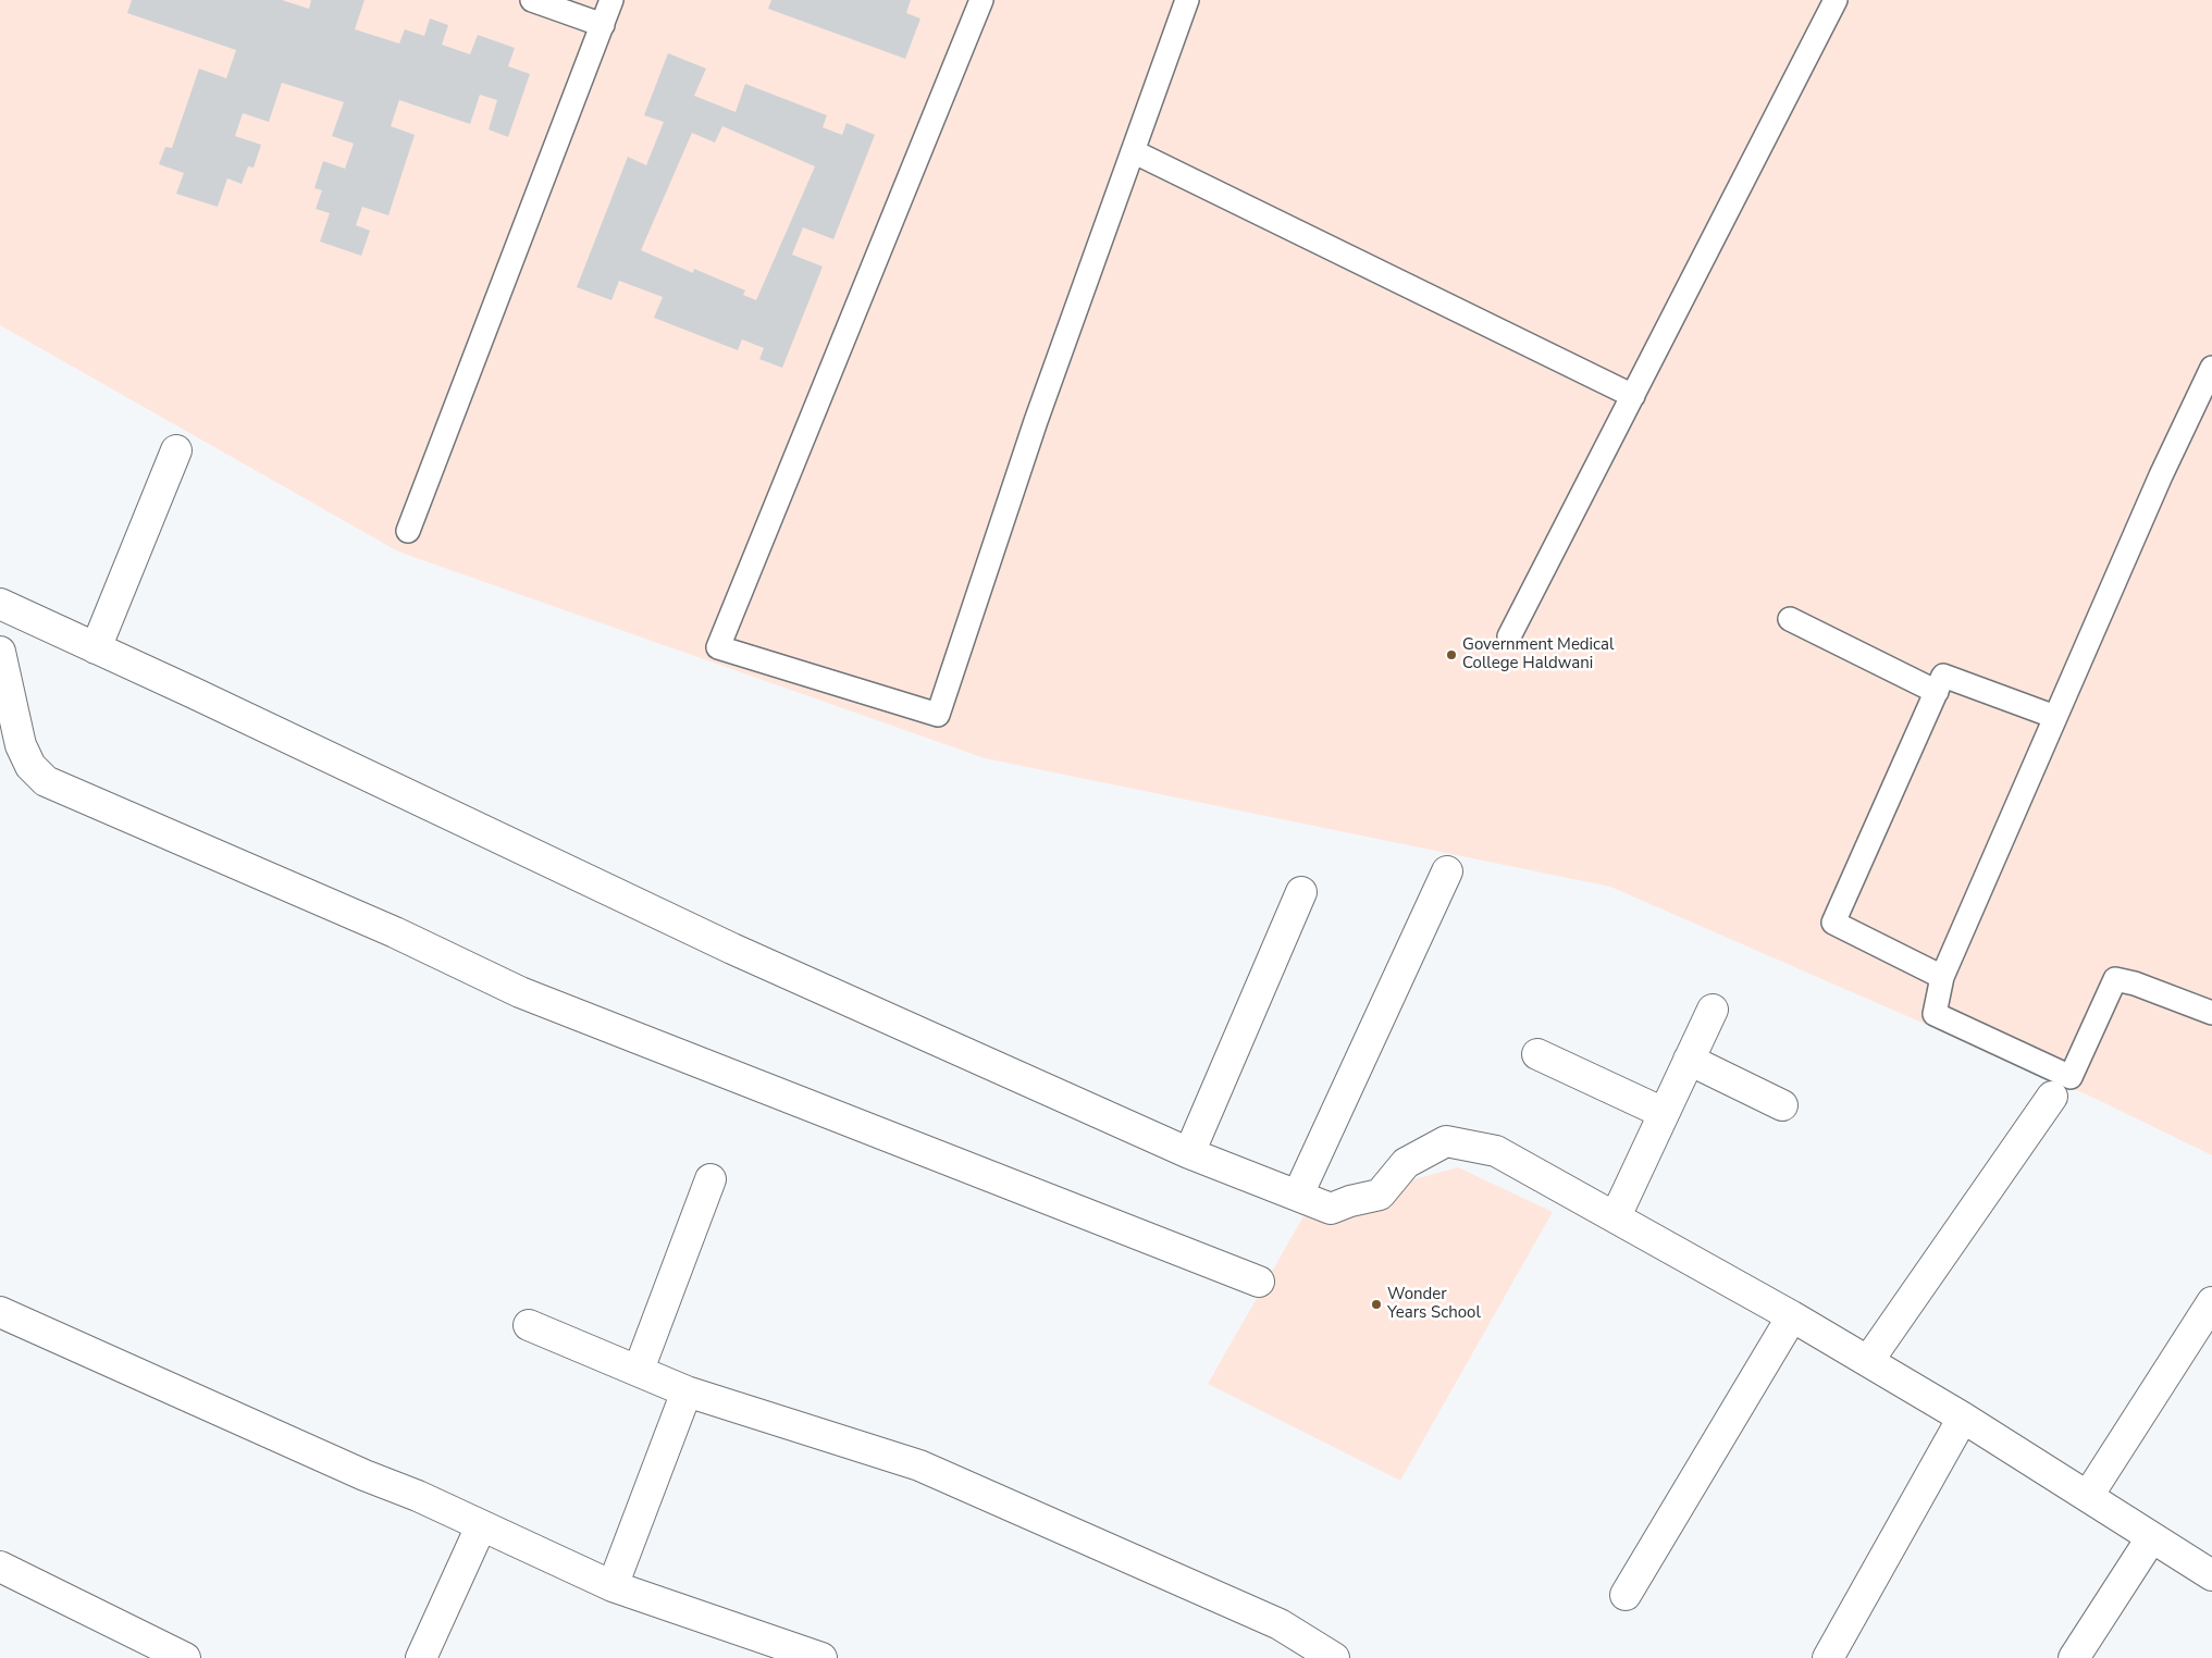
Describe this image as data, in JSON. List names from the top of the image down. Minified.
{"places":["Government Medical College Haldwani","Wonder Years School"]}
